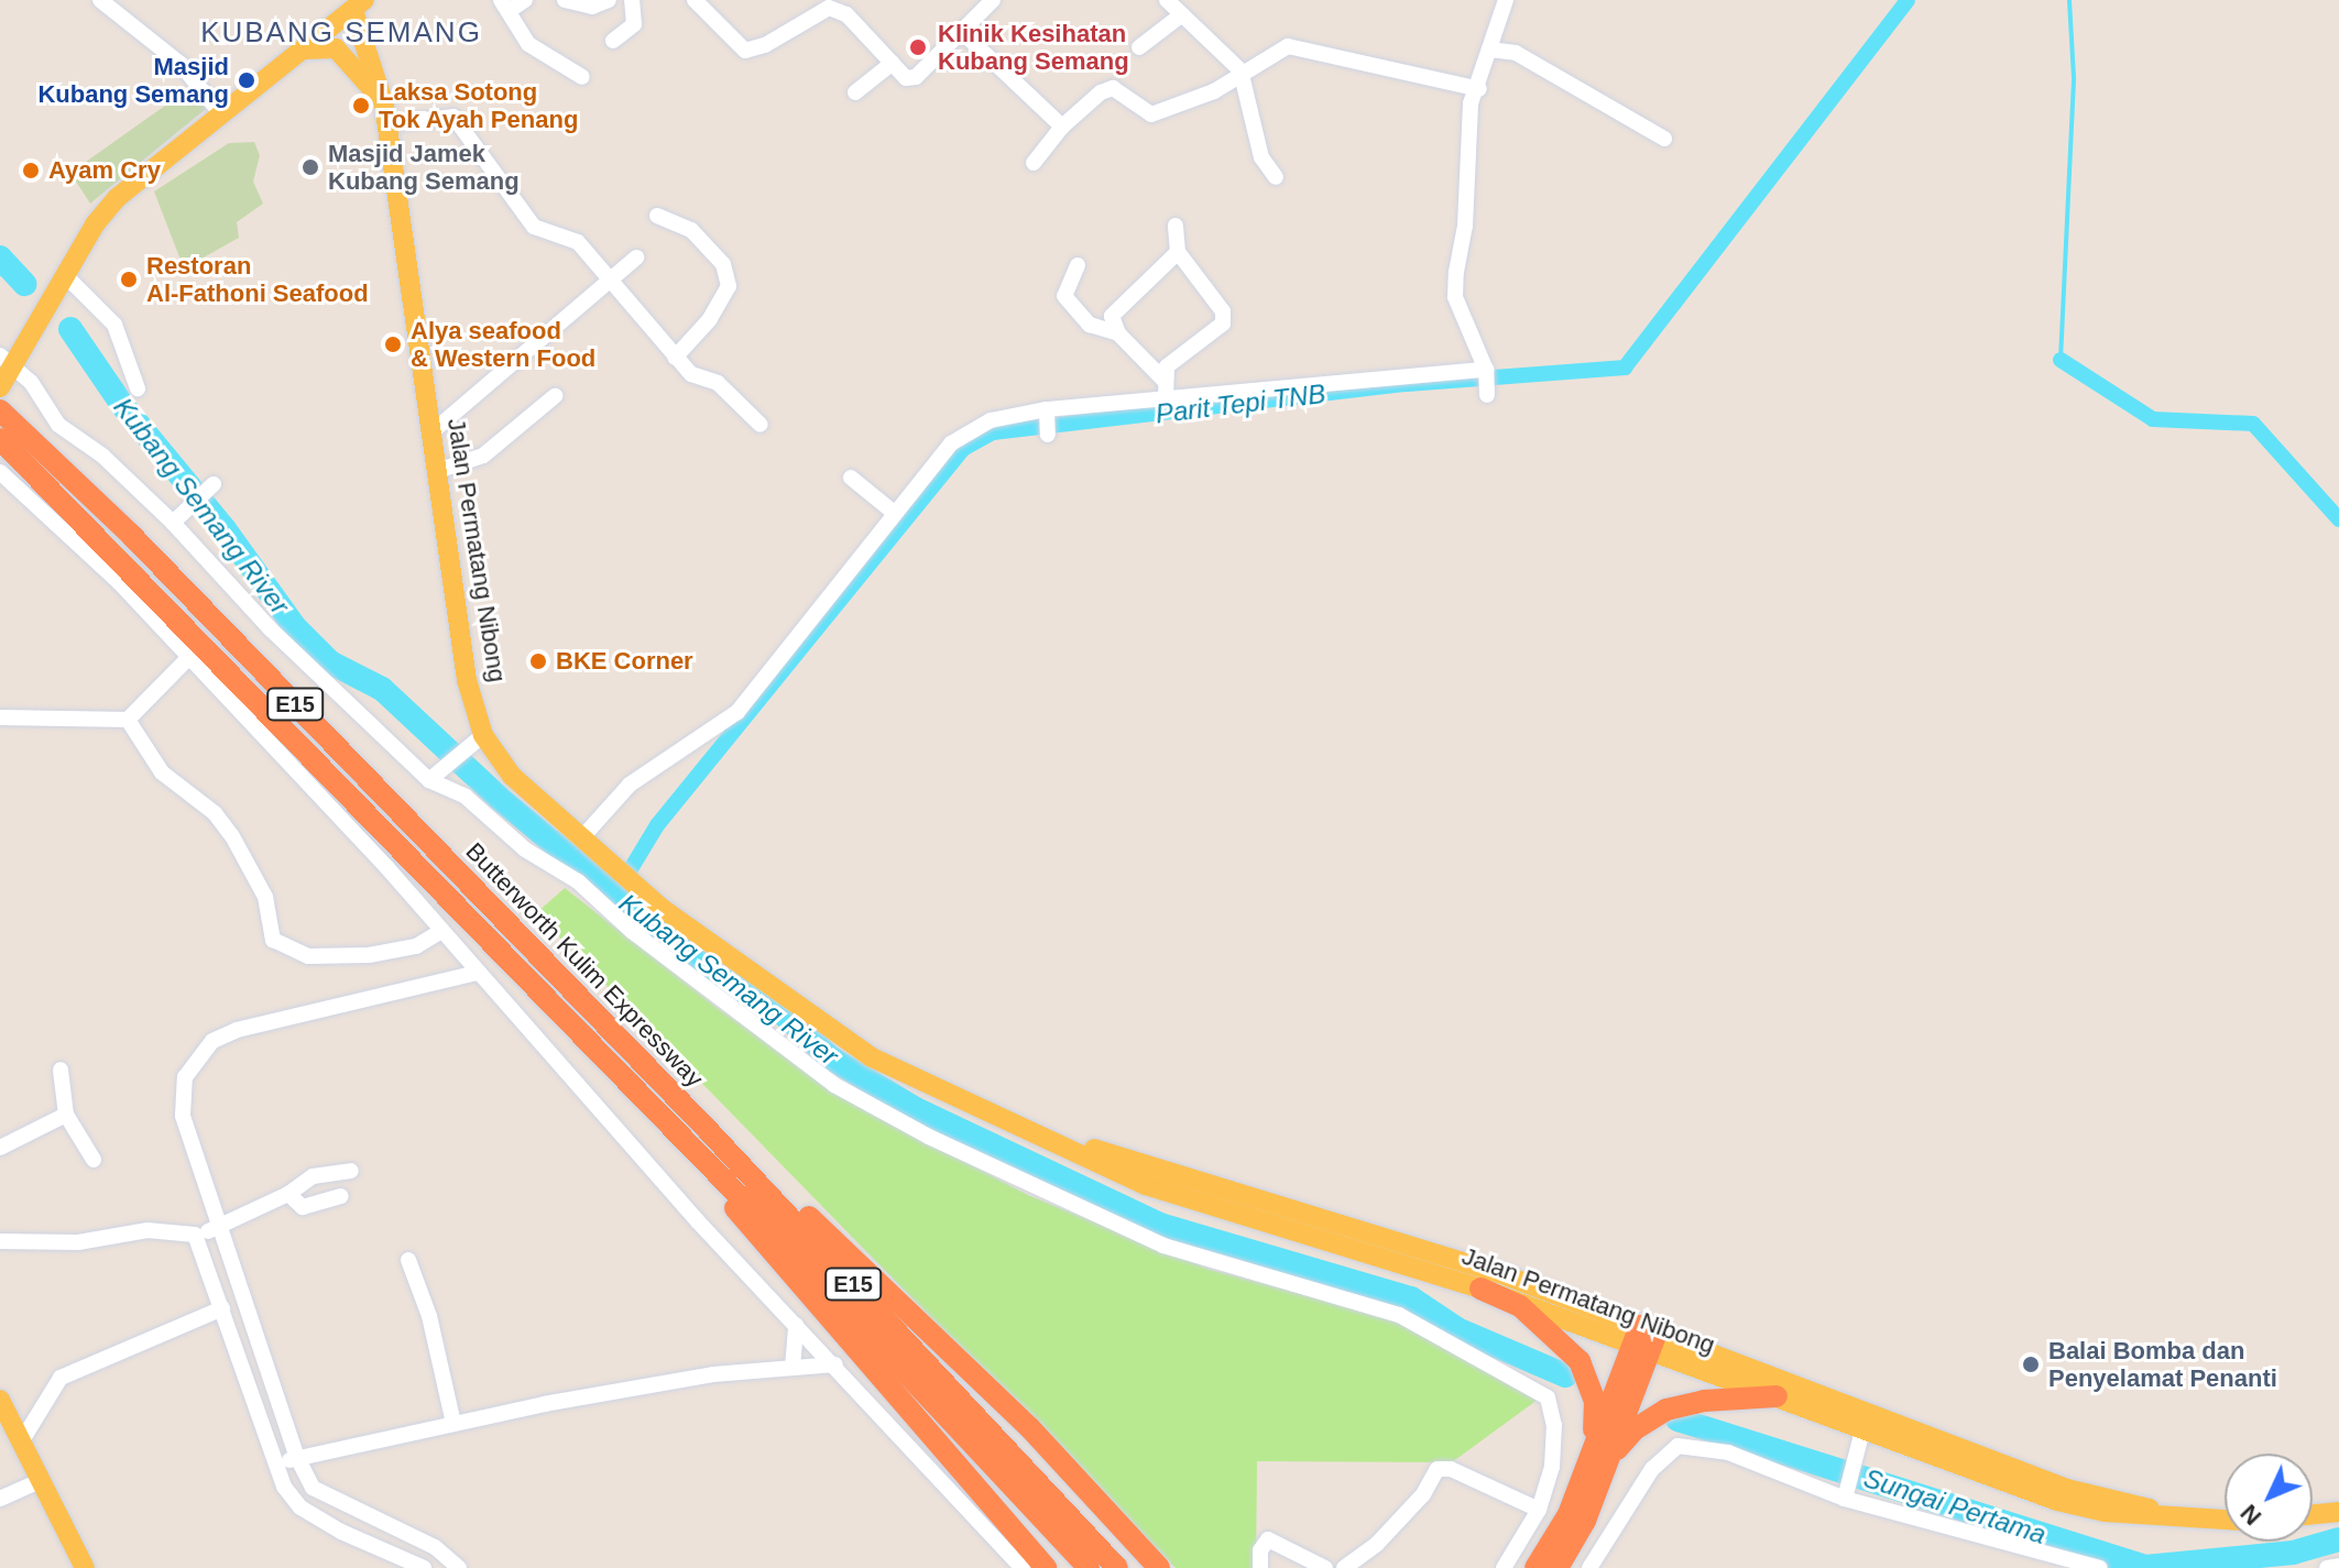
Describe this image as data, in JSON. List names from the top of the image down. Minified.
{"streets":{"highway":["E15","Butterworth Kulim Expressway"],"main road":["Jalan Permatang Nibong"]},"districts":["KUBANG SEMANG"],"water":["Parit Tepi TNB","Kubang Semang River","Sungai Pertama"],"places":["Klinik Kesihatan Kubang Semang","Masjid Kubang Semang","Laksa Sotong Tok Ayah Penang","Masjid Jamek Kubang Semang","Ayam Cry","Restoran Al-Fathoni Seafood","Alya seafood & Western Food","BKE Corner","Balai Bomba dan Penyelamat Penanti"],"north":"bottom left"}
